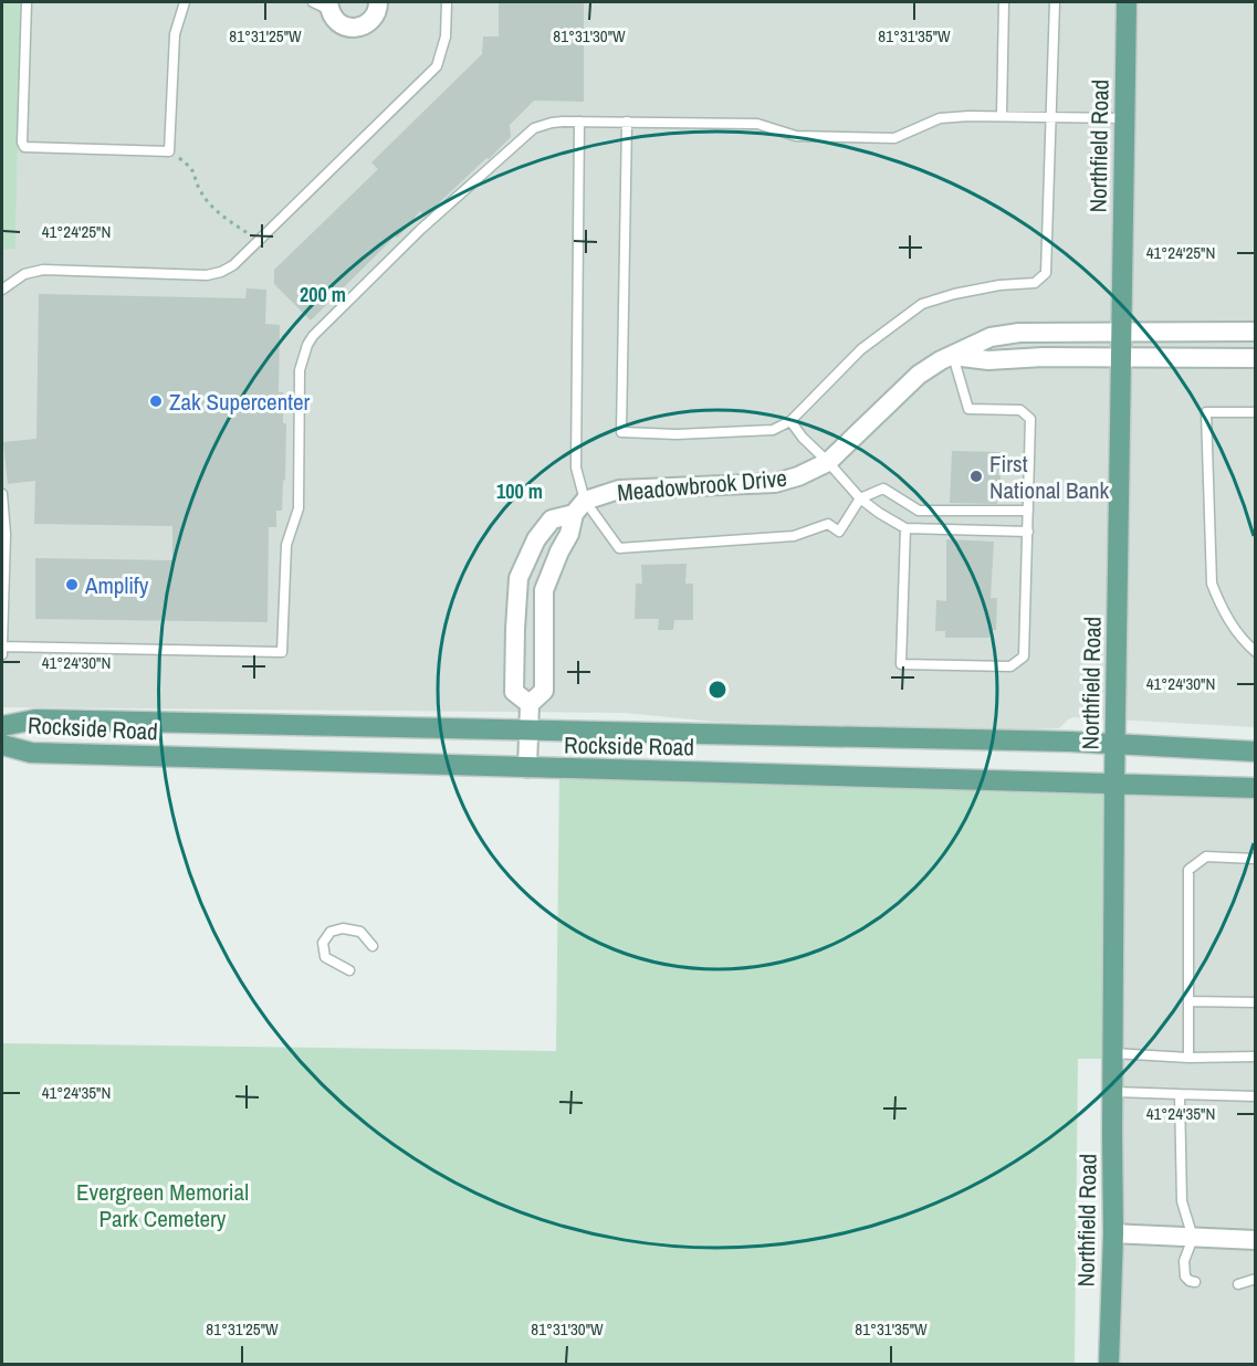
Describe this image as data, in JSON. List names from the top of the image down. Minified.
{"streets":{"main road":["Northfield Road","Rockside Road"],"street":["Meadowbrook Drive"]},"crossings":[["Northfield Road","Meadowbrook Drive"],["Northfield Road","Rockside Road"]],"parks":["Evergreen Memorial Park Cemetery"],"places":["Zak Supercenter","First National Bank","Amplify"],"coordinates":["81°31'25\"W","81°31'30\"W","81°31'35\"W","41°24'25\"N","41°24'30\"N","41°24'35\"N"],"rings":["200 m","100 m"]}
